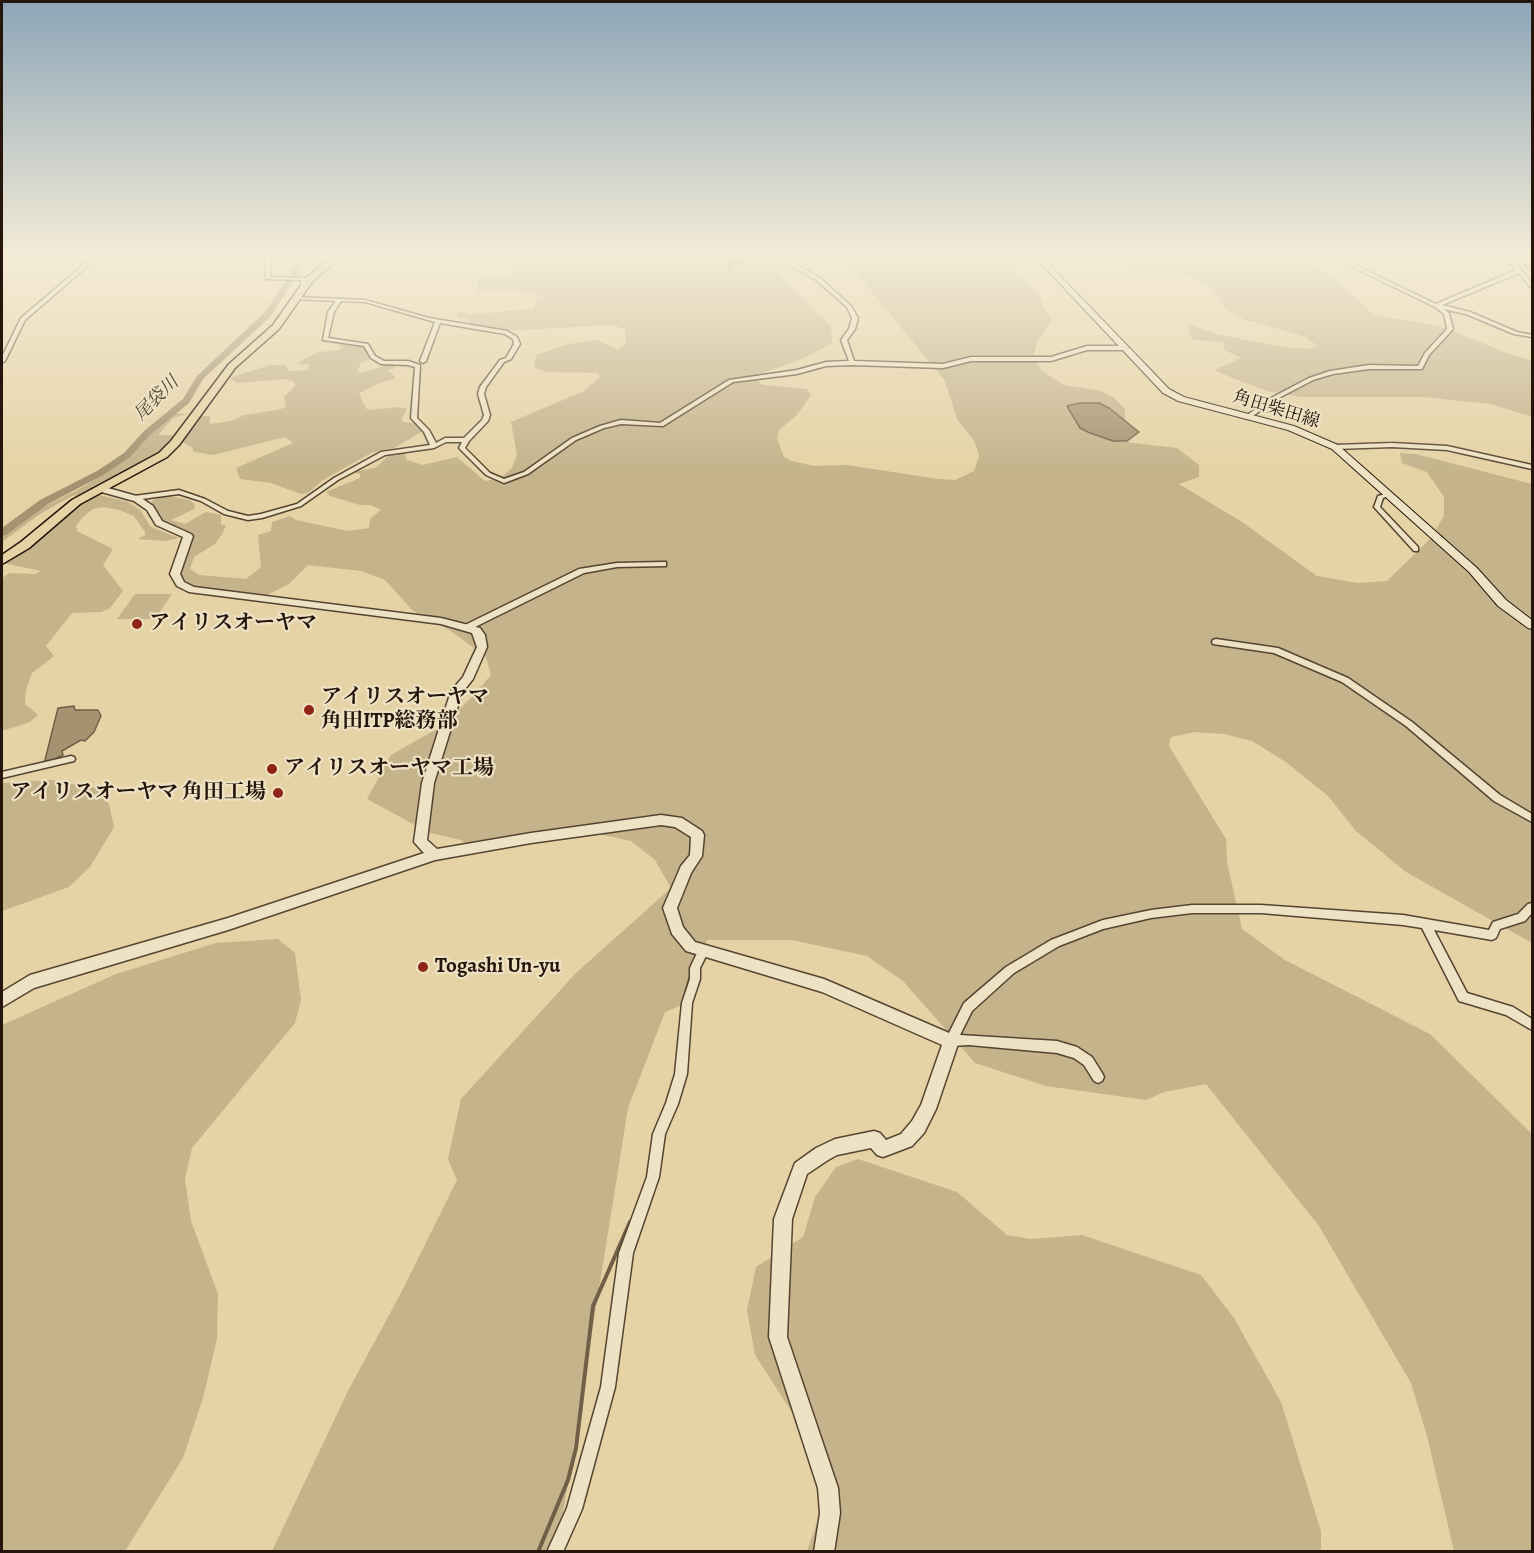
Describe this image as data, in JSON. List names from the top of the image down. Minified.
{"streets":{"main road":["角田柴田線"]},"water":["尾袋川"],"places":["アイリスオーヤマ","アイリスオーヤマ 角田ITP総務部","アイリスオーヤマ工場","アイリスオーヤマ 角田工場","Togashi Un-yu"]}
